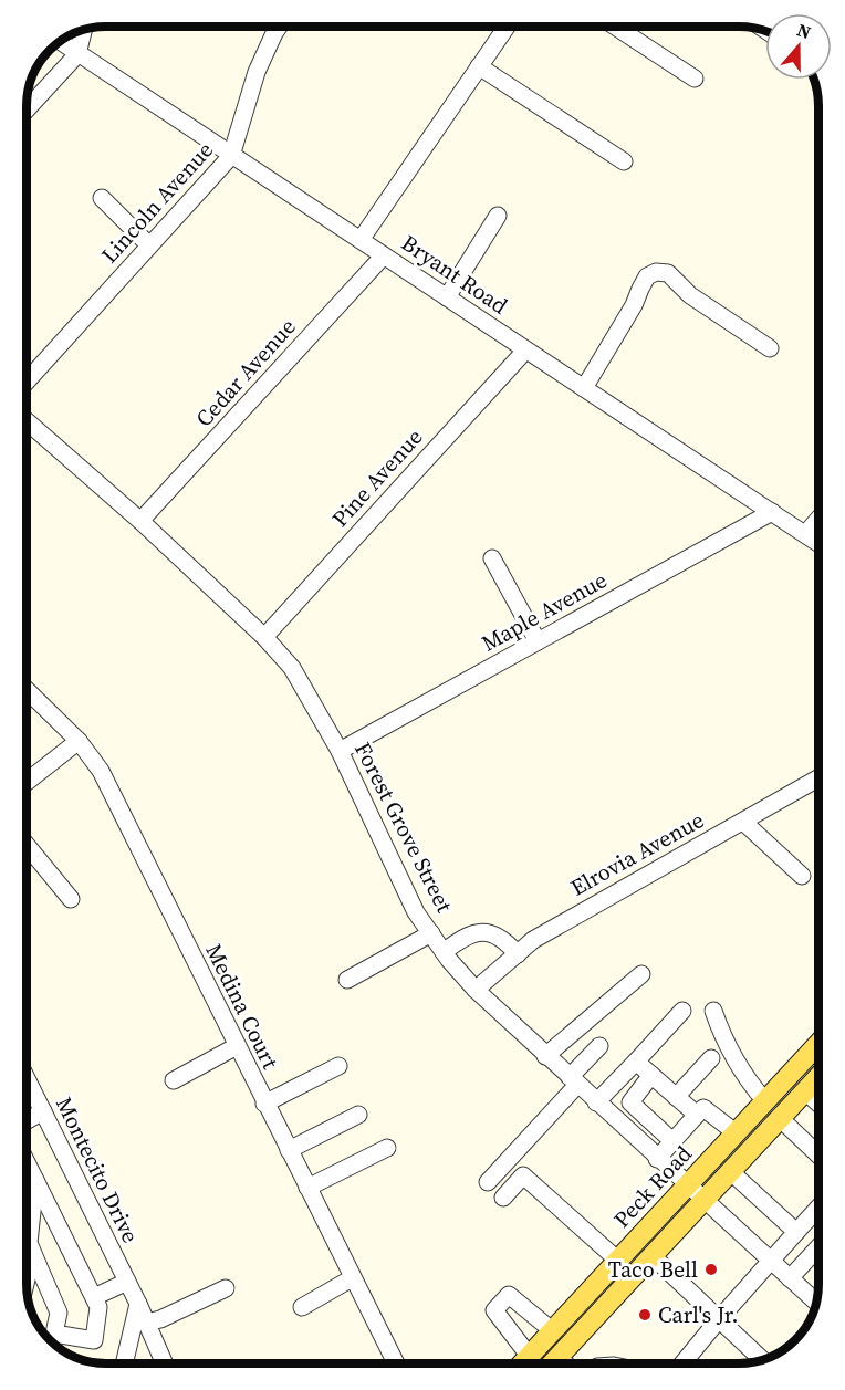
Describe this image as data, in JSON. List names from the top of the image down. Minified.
{"streets":{"main road":["Peck Road"],"street":["Lincoln Avenue","Bryant Road","Cedar Avenue","Pine Avenue","Maple Avenue","Forest Grove Street","Elrovia Avenue","Medina Court","Montecito Drive"]},"crossings":[["Lincoln Avenue","Bryant Road"],["Bryant Road","Cedar Avenue"],["Bryant Road","Pine Avenue"],["Bryant Road","Maple Avenue"],["Cedar Avenue","Forest Grove Street"],["Pine Avenue","Forest Grove Street"],["Maple Avenue","Forest Grove Street"],["Forest Grove Street","Elrovia Avenue"],["Forest Grove Street","Peck Road"]],"places":["Taco Bell","Carl's Jr."],"north":"top"}
